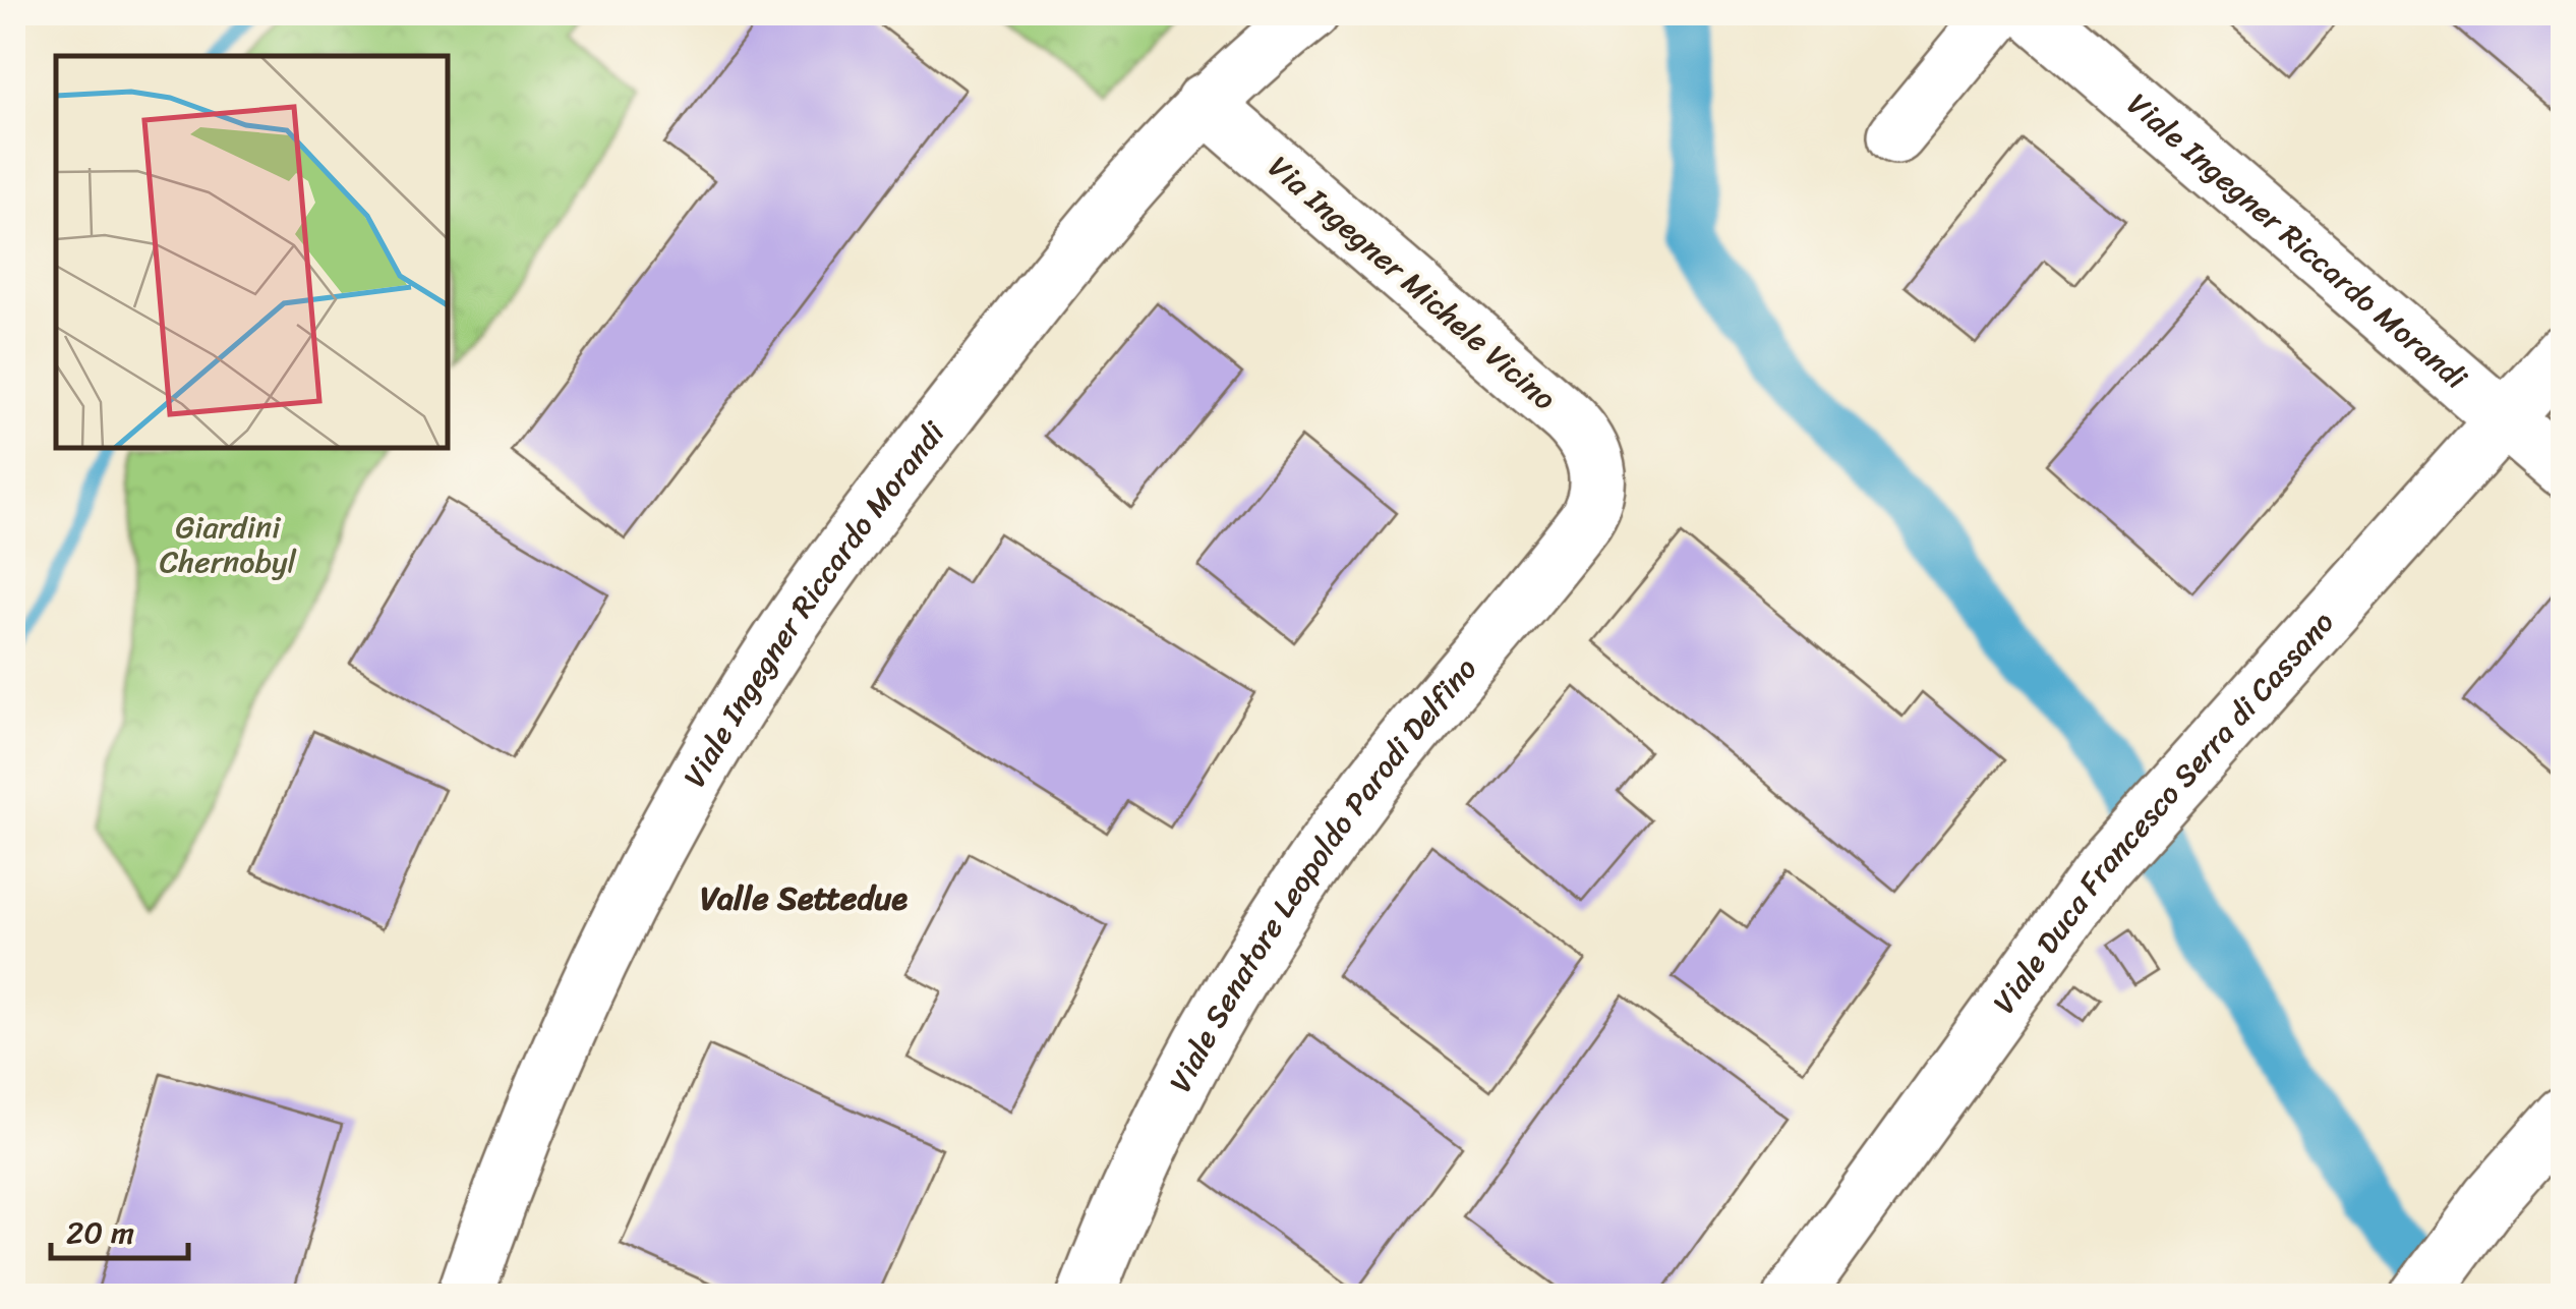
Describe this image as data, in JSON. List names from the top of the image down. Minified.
{"streets":{"street":["Viale Ingegner Riccardo Morandi","Via Ingegner Michele Vicino","Viale Duca Francesco Serra di Cassano","Viale Senatore Leopoldo Parodi Delfino"]},"crossings":[["Viale Ingegner Riccardo Morandi","Via Ingegner Michele Vicino"],["Viale Ingegner Riccardo Morandi","Viale Duca Francesco Serra di Cassano"],["Via Ingegner Michele Vicino","Viale Senatore Leopoldo Parodi Delfino"]],"districts":["Valle Settedue"],"parks":["Giardini Chernobyl"],"scale_bar":"20 m"}
